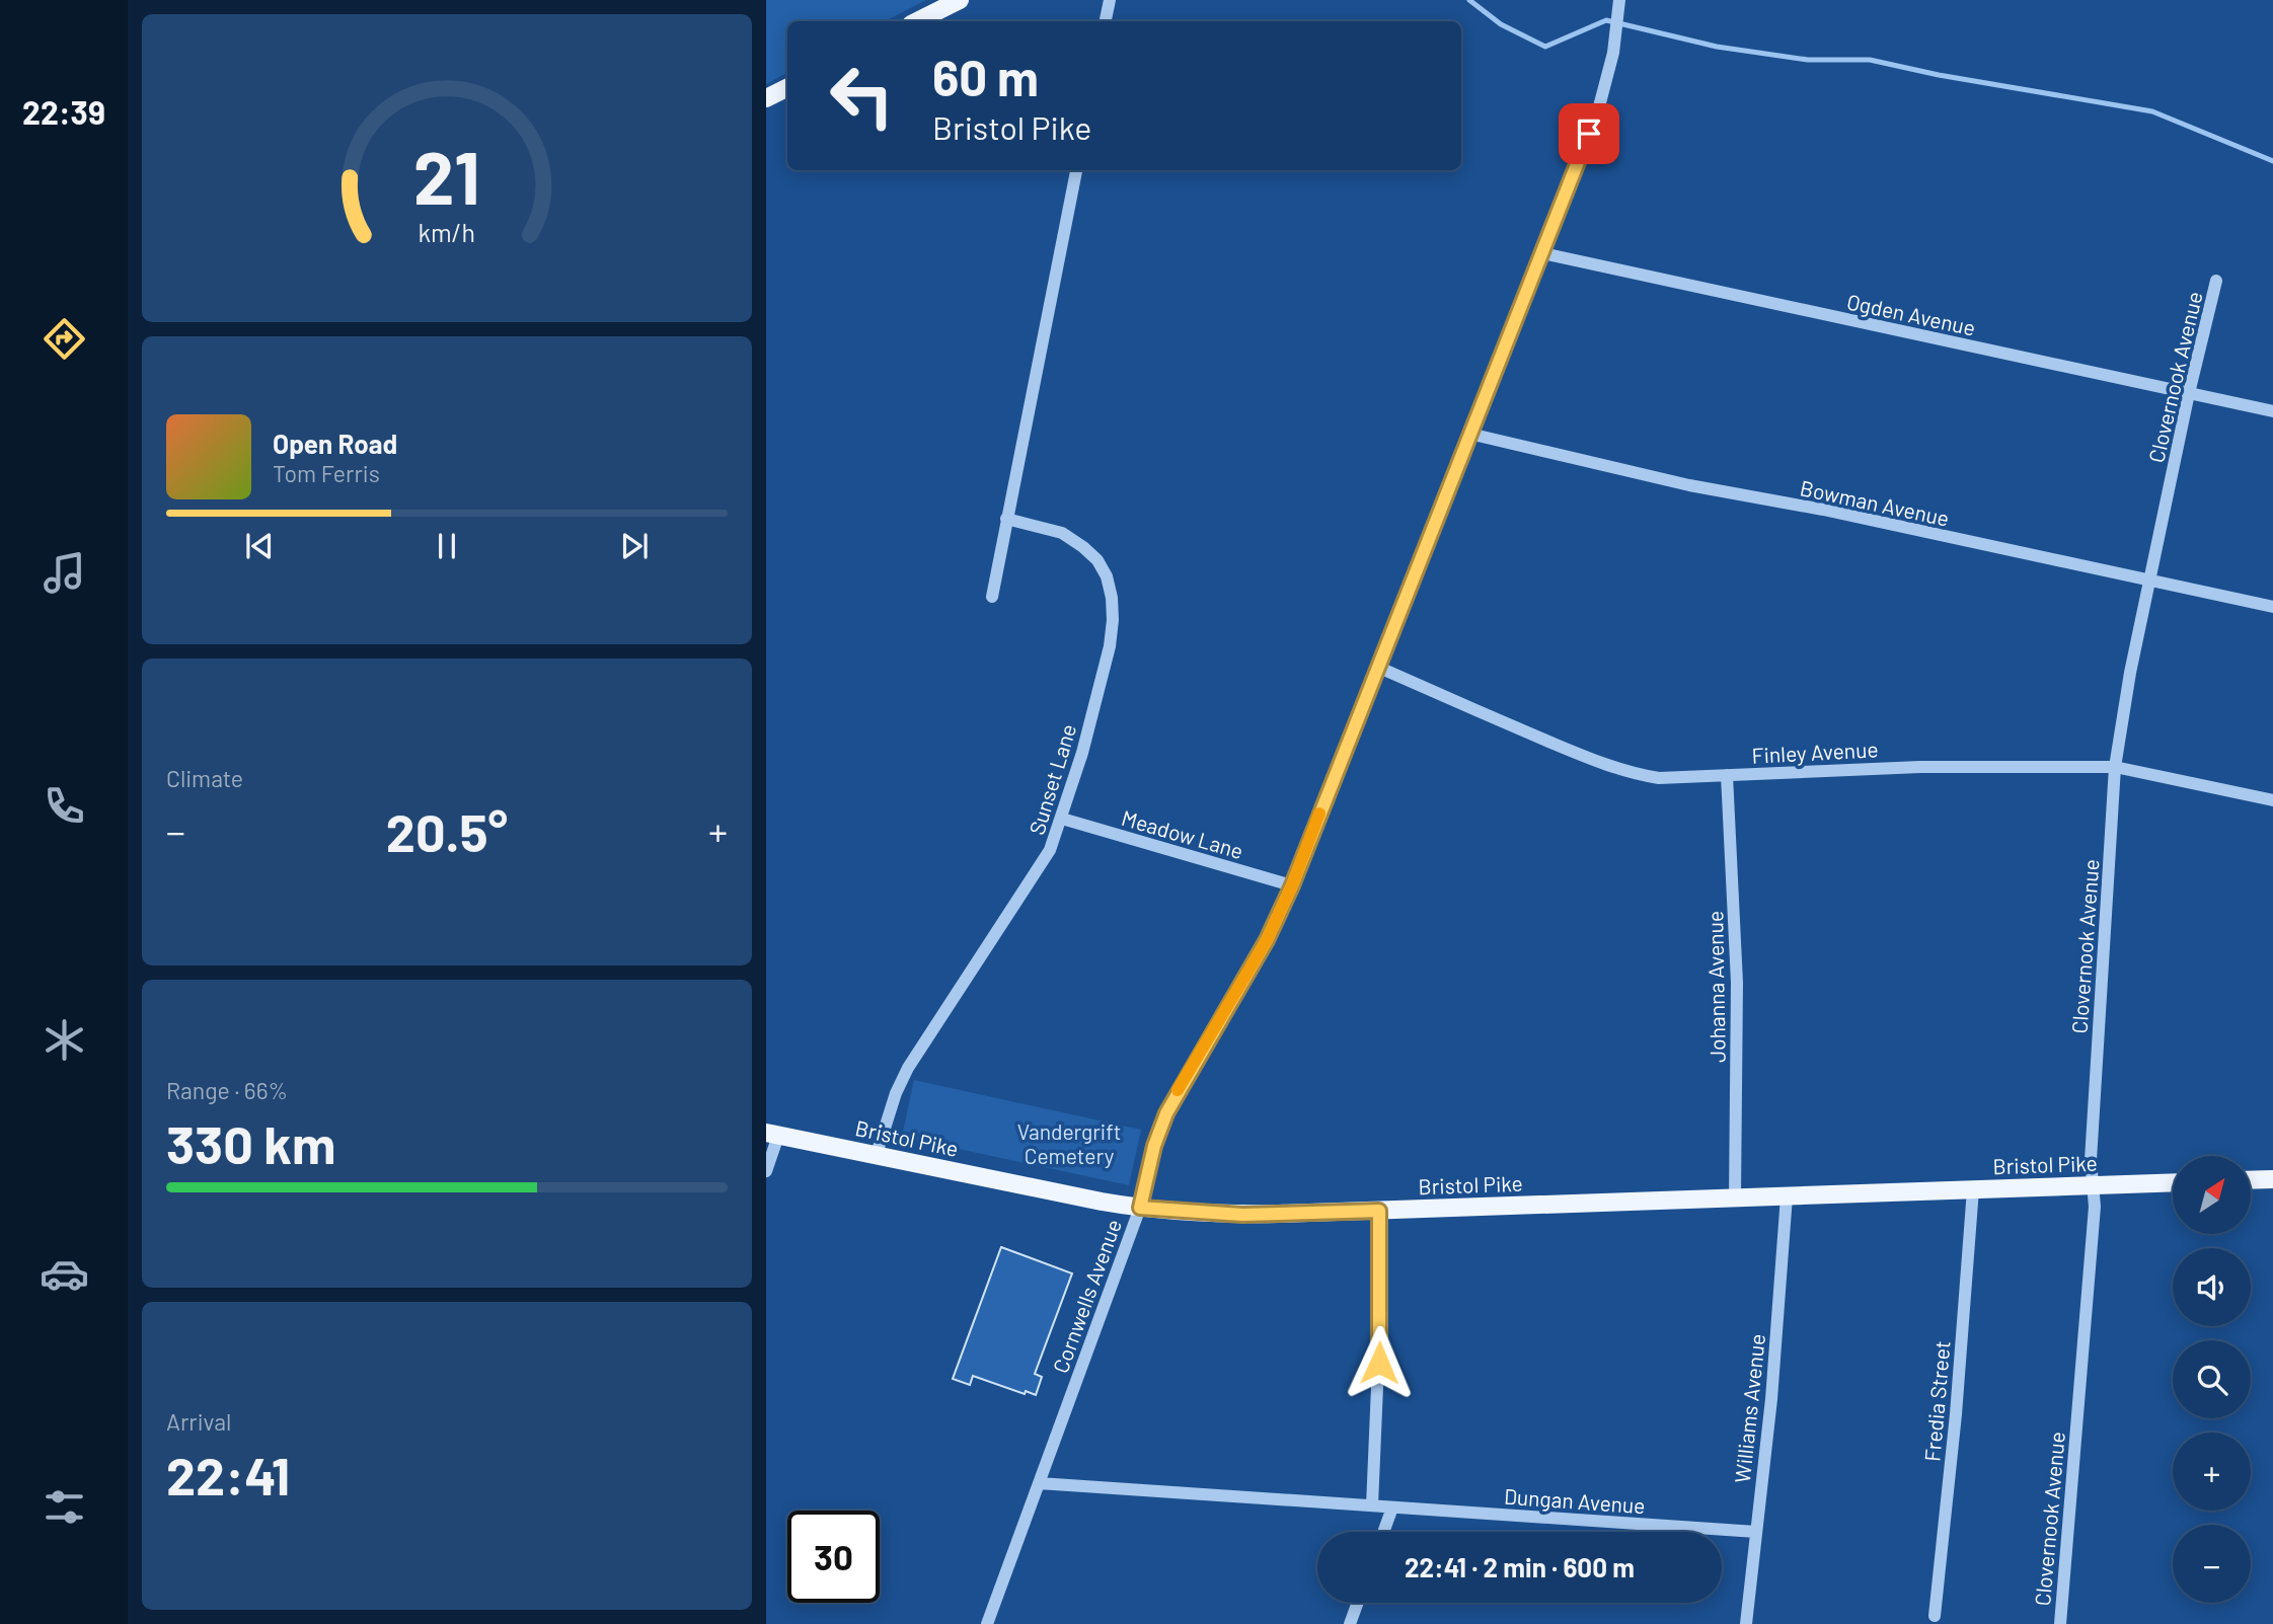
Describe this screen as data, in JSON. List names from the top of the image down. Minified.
{"streets":{"main road":["Bristol Pike"],"street":["Ogden Avenue","Clovernook Avenue","Bowman Avenue","Finley Avenue","Sunset Lane","Meadow Lane","Johanna Avenue","Cornwells Avenue","Fredia Street","Williams Avenue","Dungan Avenue"]},"crossings":[["Ogden Avenue","Clovernook Avenue"],["Ogden Avenue","Cornwells Avenue"],["Clovernook Avenue","Bowman Avenue"],["Clovernook Avenue","Finley Avenue"],["Clovernook Avenue","Bristol Pike"],["Bowman Avenue","Cornwells Avenue"],["Finley Avenue","Johanna Avenue"],["Finley Avenue","Cornwells Avenue"],["Sunset Lane","Meadow Lane"],["Sunset Lane","Bristol Pike"],["Meadow Lane","Cornwells Avenue"],["Johanna Avenue","Bristol Pike"],["Bristol Pike","Cornwells Avenue"],["Bristol Pike","Fredia Street"],["Bristol Pike","Williams Avenue"],["Williams Avenue","Dungan Avenue"]],"parks":["Vandergrift Cemetery"],"north":"top right","page":{"tabs":"22:39","turn":["60 m","Bristol Pike"],"song":["Open Road","Tom Ferris"],"tile":["Climate",["Range · 66%","330 km"],["Arrival","22:41"]],"heat":["−","20.5°","+"],"map_buttons":["+","−"],"limit":"30","trip":"22:41 · 2 min · 600 m","gauge":["21","km/h"]}}
